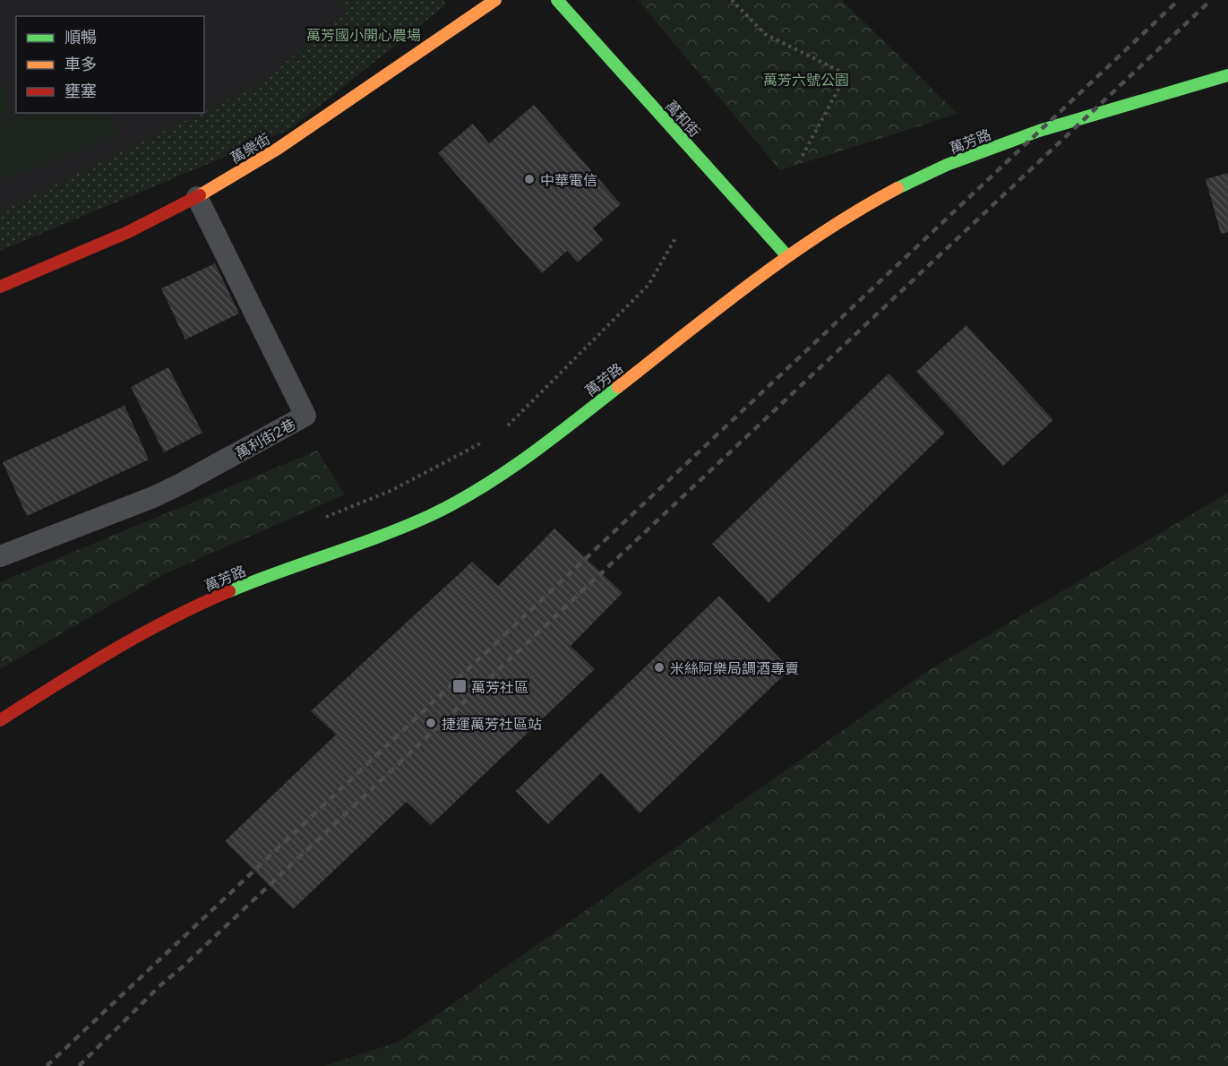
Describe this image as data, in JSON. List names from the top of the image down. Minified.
{"streets":{"street":["萬和街","萬芳路","萬樂街"],"lane":["萬利街2巷"]},"crossings":[["萬和街","萬芳路"],["萬樂街","萬利街2巷"]],"parks":["萬芳國小開心農場","萬芳六號公園"],"places":{"other":["中華電信","米絲阿樂局調酒專賣","捷運萬芳社區站"],"transit":["萬芳社區"]},"legend":["順暢","車多","壅塞"]}
